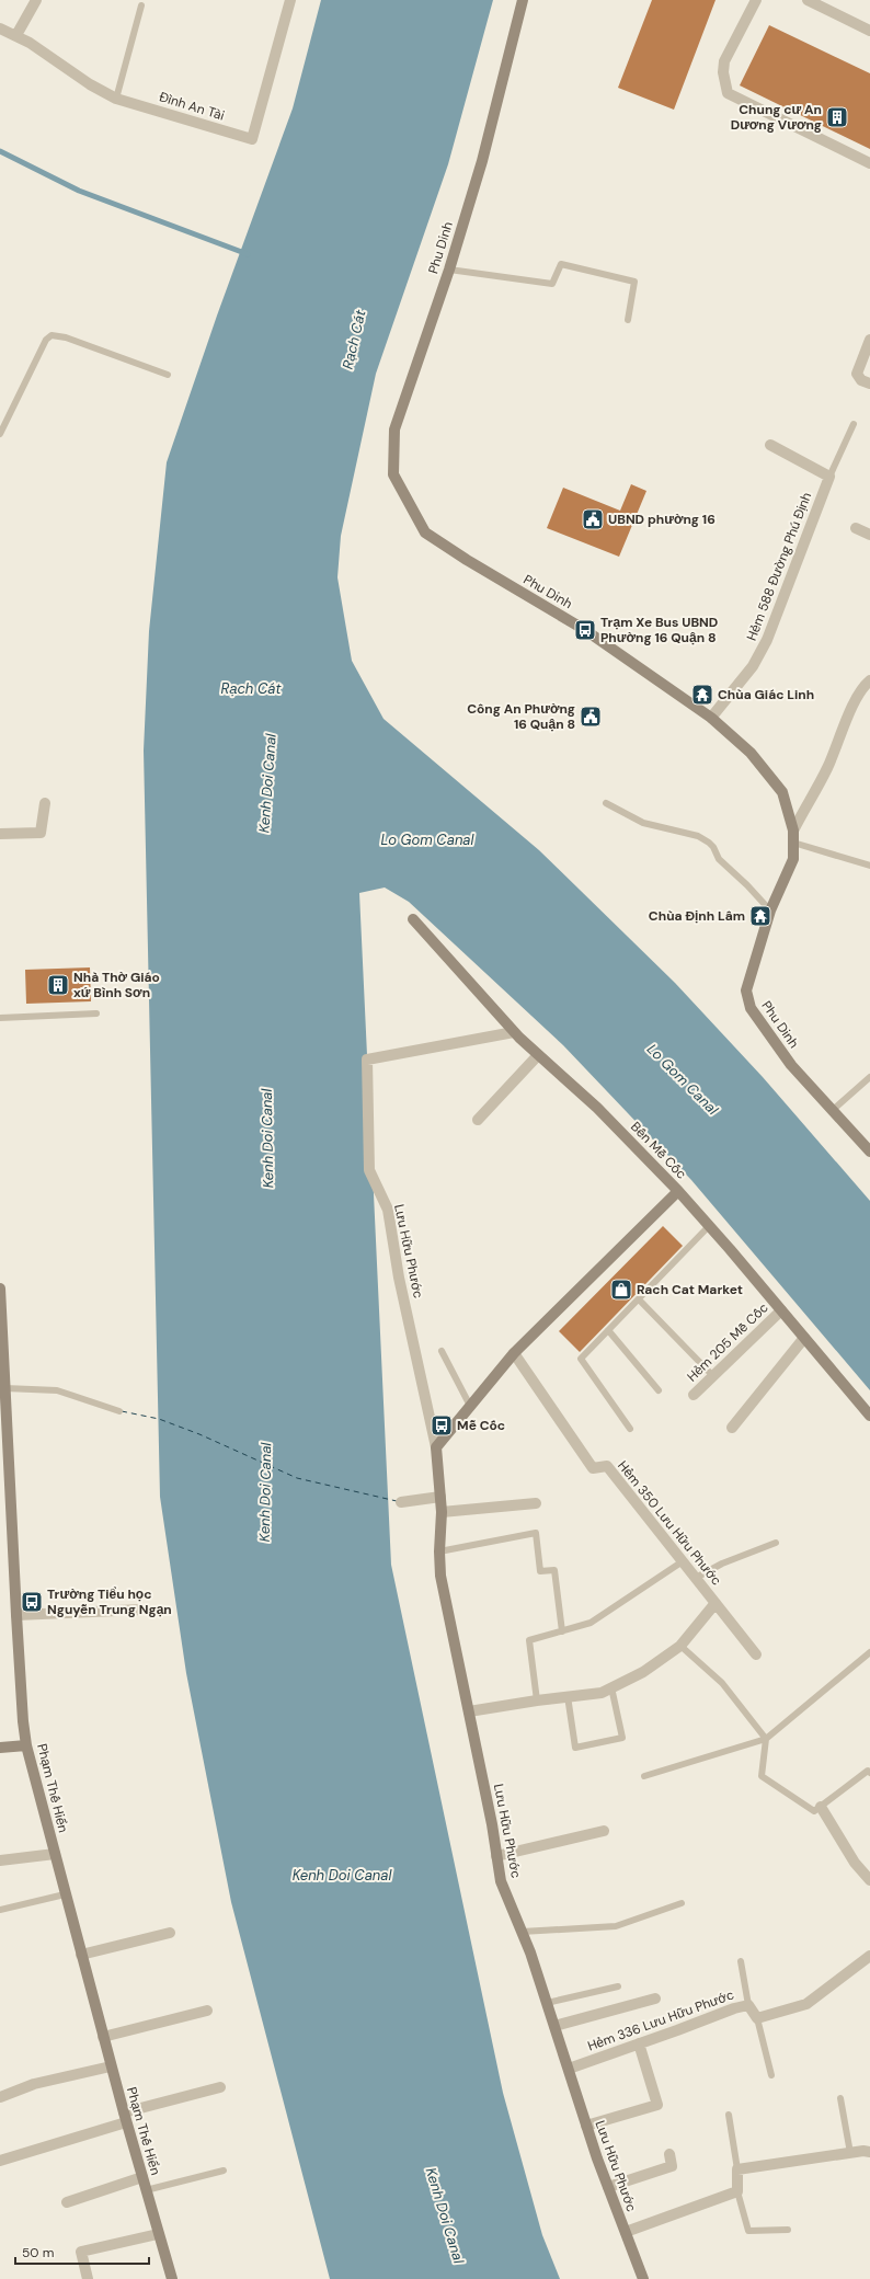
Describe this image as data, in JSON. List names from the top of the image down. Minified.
{"streets":{"street":["Đình An Tài","Phu Dinh","Hẻm 588 Đường Phú Định","Bến Mễ Cốc","Lưu Hữu Phước","Hẻm 205 Mễ Cốc","Hẻm 350 Lưu Hữu Phước","Phạm Thế Hiển","Hẻm 336 Lưu Hữu Phước"]},"crossings":[["Phu Dinh","Hẻm 588 Đường Phú Định"],["Bến Mễ Cốc","Lưu Hữu Phước"],["Bến Mễ Cốc","Hẻm 205 Mễ Cốc"],["Lưu Hữu Phước","Hẻm 336 Lưu Hữu Phước"]],"water":["Rạch Cát","Kenh Doi Canal","Lo Gom Canal"],"places":{"building":["Chung cư An Dương Vương","Nhà Thờ Giáo xứ Bình Sơn"],"public building":["UBND phường 16","Công An Phường 16 Quận 8"],"bus stop":["Trạm Xe Bus UBND Phường 16 Quận 8","Mễ Cốc","Trường Tiểu học Nguyễn Trung Ngạn"],"temple":["Chùa Giác Linh","Chùa Định Lâm"],"shop":["Rach Cat Market"]},"scale_bar":"50 m"}
